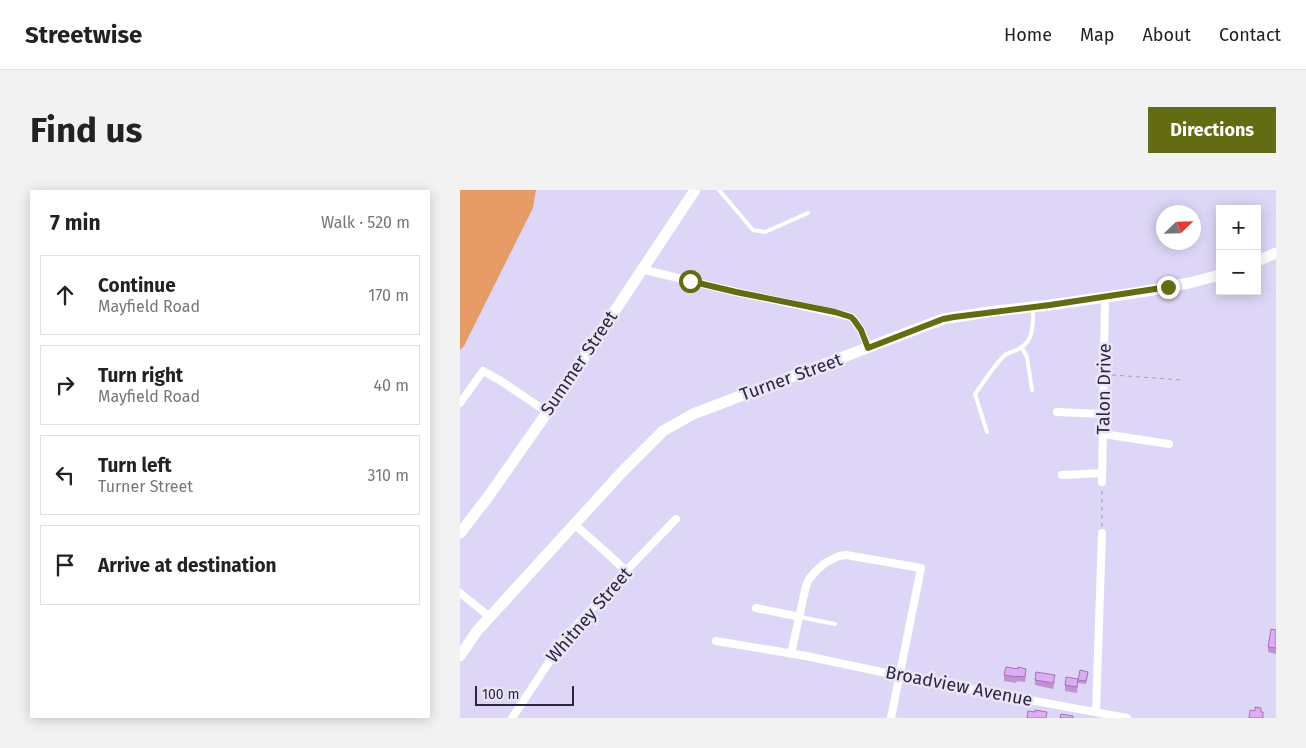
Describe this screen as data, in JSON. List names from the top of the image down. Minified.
{"streets":{"main road":["Summer Street","Turner Street"],"street":["Talon Drive","Whitney Street","Broadview Avenue"]},"crossings":[["Turner Street","Talon Drive"]],"scale_bar":"100 m","north":"top right","page":{"header":"Streetwise","nav":["Home","Map","About","Contact"],"buttons":"Directions","title":"Find us","heading":["7 min","Walk · 520 m"],"map_buttons":["+","−"],"list":[["Continue","Mayfield Road","170 m"],["Turn right","Mayfield Road","40 m"],["Turn left","Turner Street","310 m"],"Arrive at destination"],"scale":"100 m"}}
